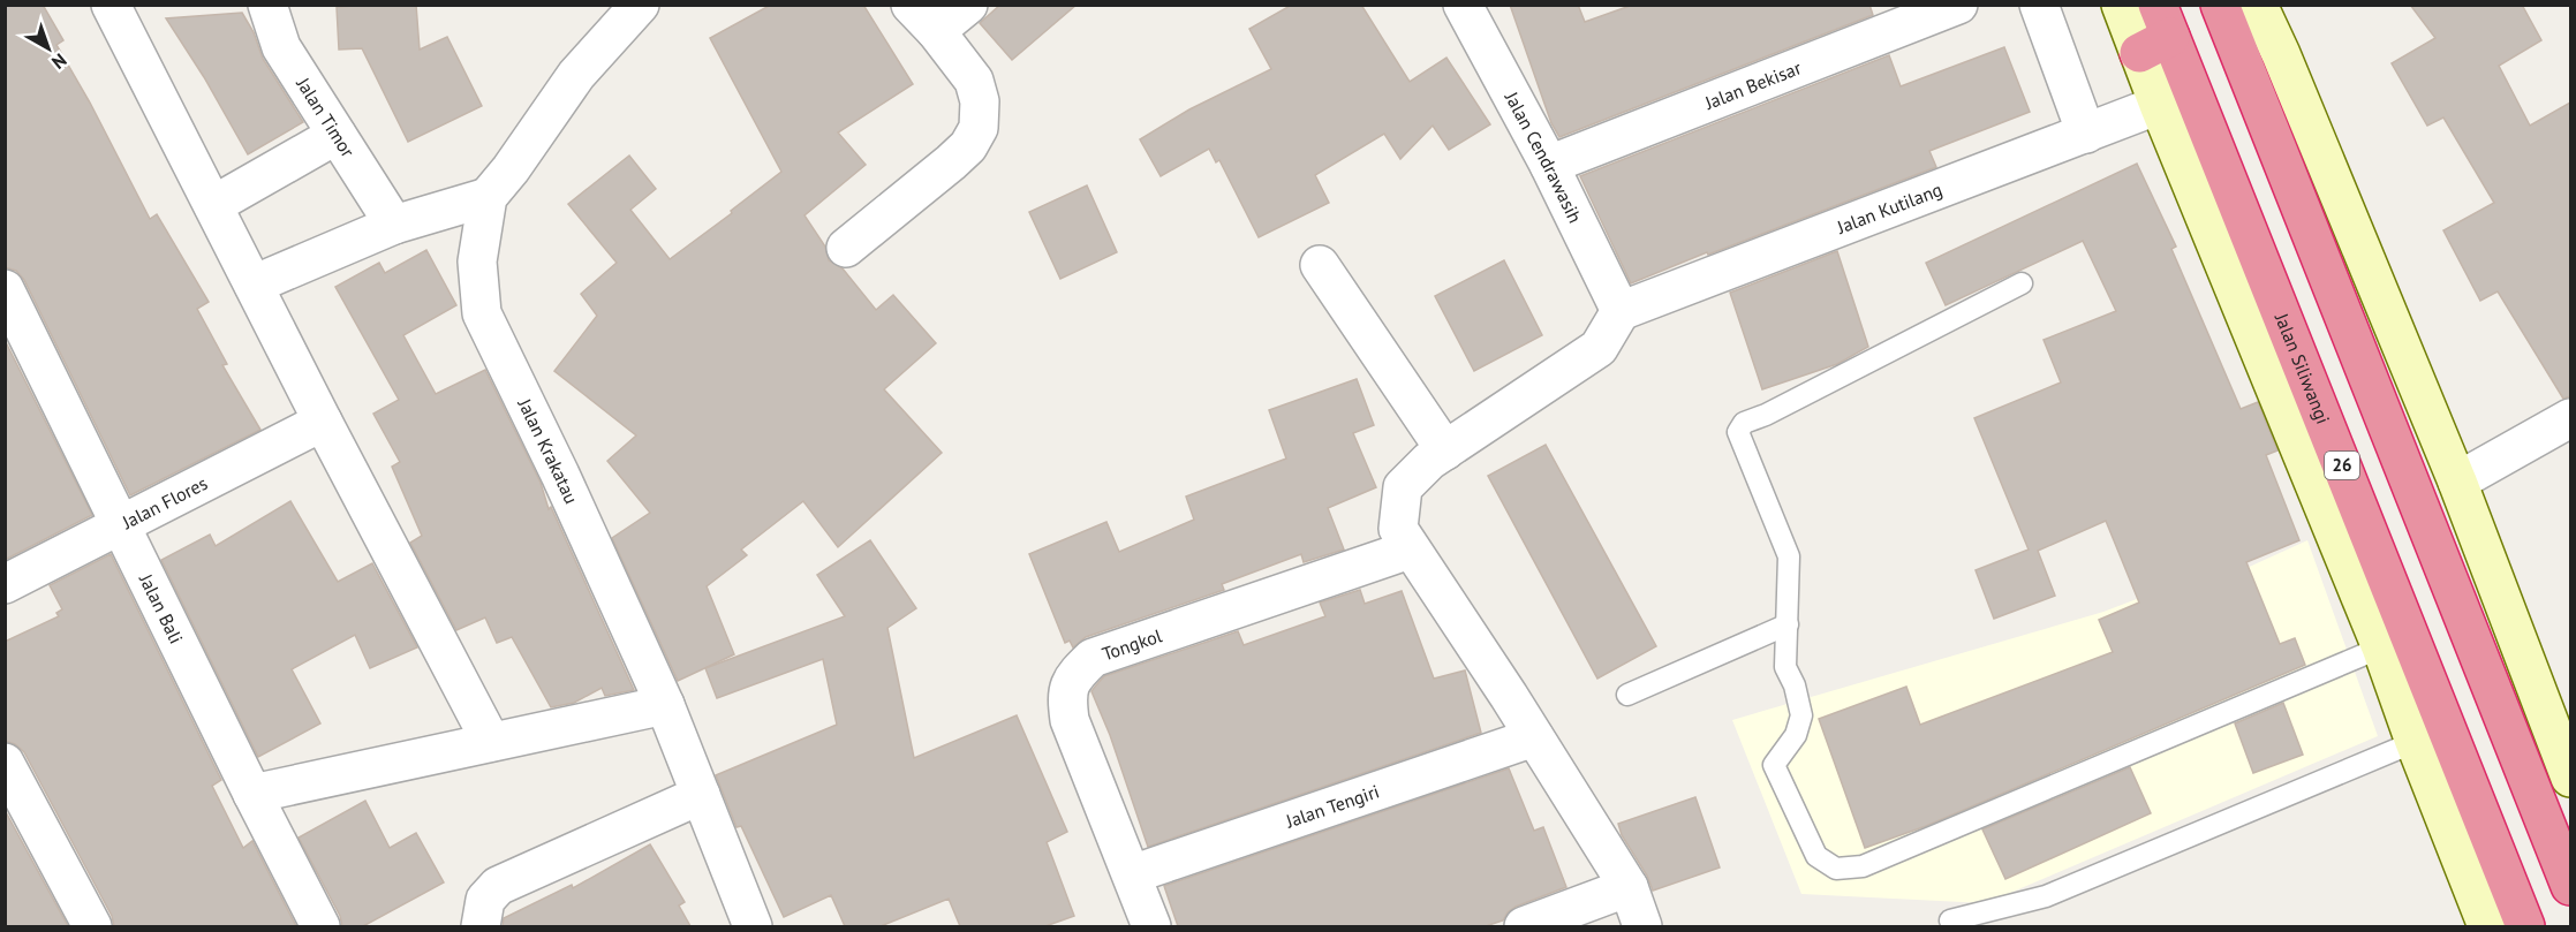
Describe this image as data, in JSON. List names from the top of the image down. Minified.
{"streets":{"highway":["Jalan Siliwangi","26"],"street":["Jalan Bekisar","Jalan Timor","Jalan Cendrawasih","Jalan Kutilang","Jalan Krakatau","Jalan Flores","Jalan Bali","Tongkol","Jalan Tengiri"]},"crossings":[["Jalan Bekisar","Jalan Cendrawasih"],["Jalan Cendrawasih","Jalan Kutilang"],["Jalan Flores","Jalan Bali"],["Tongkol","Jalan Tengiri"]],"north":"bottom right"}
